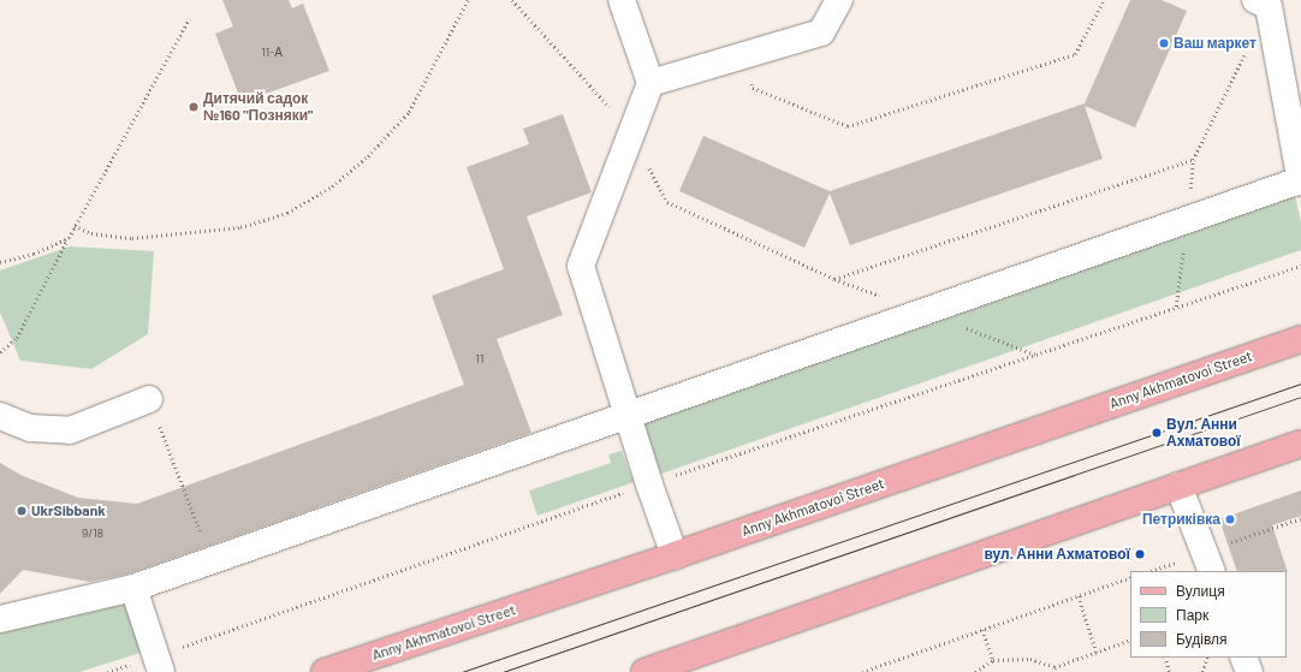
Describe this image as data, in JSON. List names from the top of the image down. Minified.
{"streets":{"main road":["Anny Akhmatovoi Street"]},"places":["Ваш маркет","Дитячий садок №160 \"Позняки\"","Вул. Анни Ахматової","UkrSibbank","Петриківка","вул. Анни Ахматової"],"house_numbers":["11-А","11","9/18"],"legend":["Вулиця","Парк","Будівля"]}
